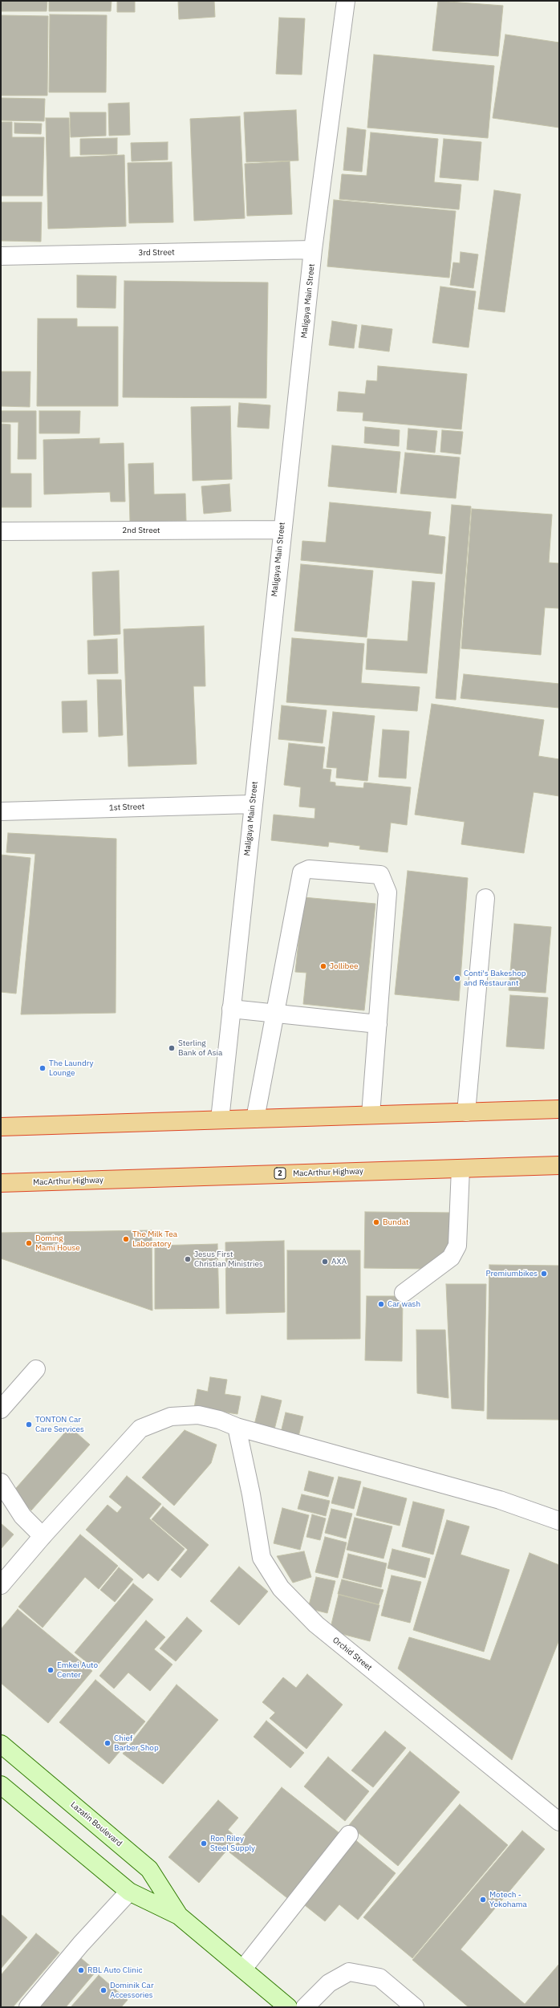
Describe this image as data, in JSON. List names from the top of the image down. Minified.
{"streets":{"highway":["MacArthur Highway","2"],"main road":["Lazatin Boulevard"],"street":["3rd Street","Maligaya Main Street","2nd Street","1st Street","Orchid Street"]},"crossings":[["3rd Street","Maligaya Main Street"],["Maligaya Main Street","2nd Street"],["Maligaya Main Street","1st Street"]],"places":["Jollibee","Conti's Bakeshop and Restaurant","Sterling Bank of Asia","The Laundry Lounge","Bundat","The Milk Tea Laboratory","Doming Mami House","Jesus First Christian Ministries","AXA","Premiumbikes","Car wash","TONTON Car Care Services","Emkei Auto Center","Chief Barber Shop","Ron Riley Steel Supply","Motech - Yokohama","RBL Auto Clinic","Dominik Car Accessories"]}
